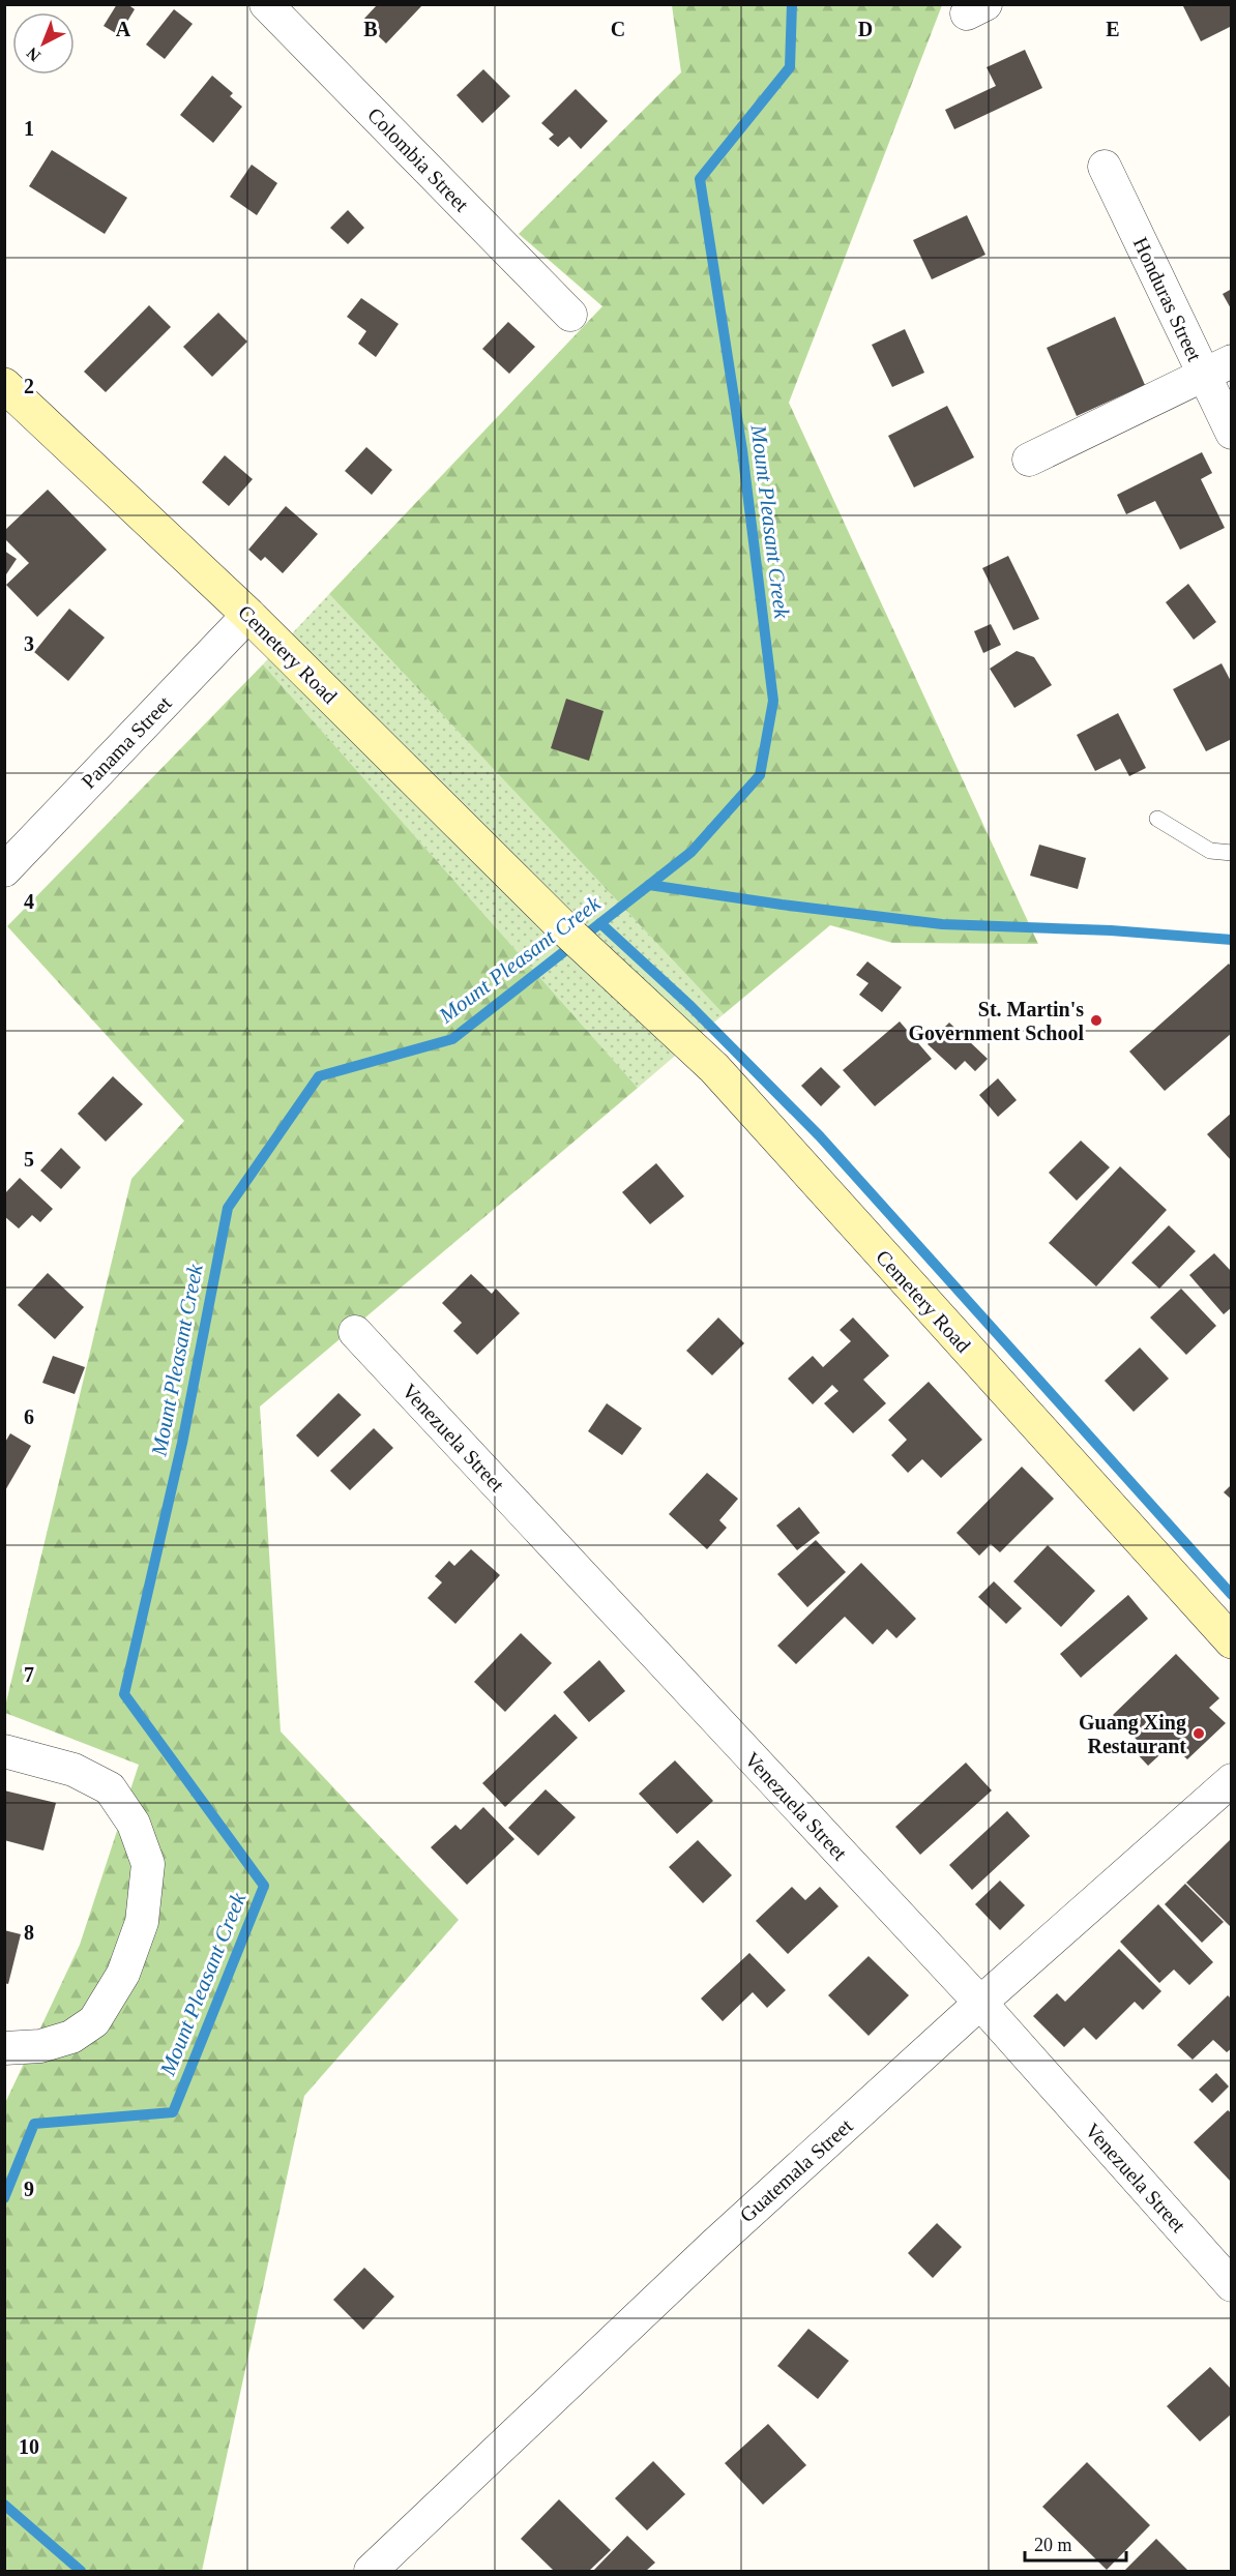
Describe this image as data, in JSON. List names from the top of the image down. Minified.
{"streets":{"street":["Colombia Street","Honduras Street","Cemetery Road","Panama Street","Venezuela Street","Guatemala Street"]},"crossings":[["Cemetery Road","Panama Street"],["Venezuela Street","Guatemala Street"]],"water":["Mount Pleasant Creek"],"places":["St. Martin's Government School","Guang Xing Restaurant"],"scale_bar":"20 m","north":"bottom left","grid":{"columns":["A","B","C","D","E"],"rows":["1","2","3","4","5","6","7","8","9","10"]}}
